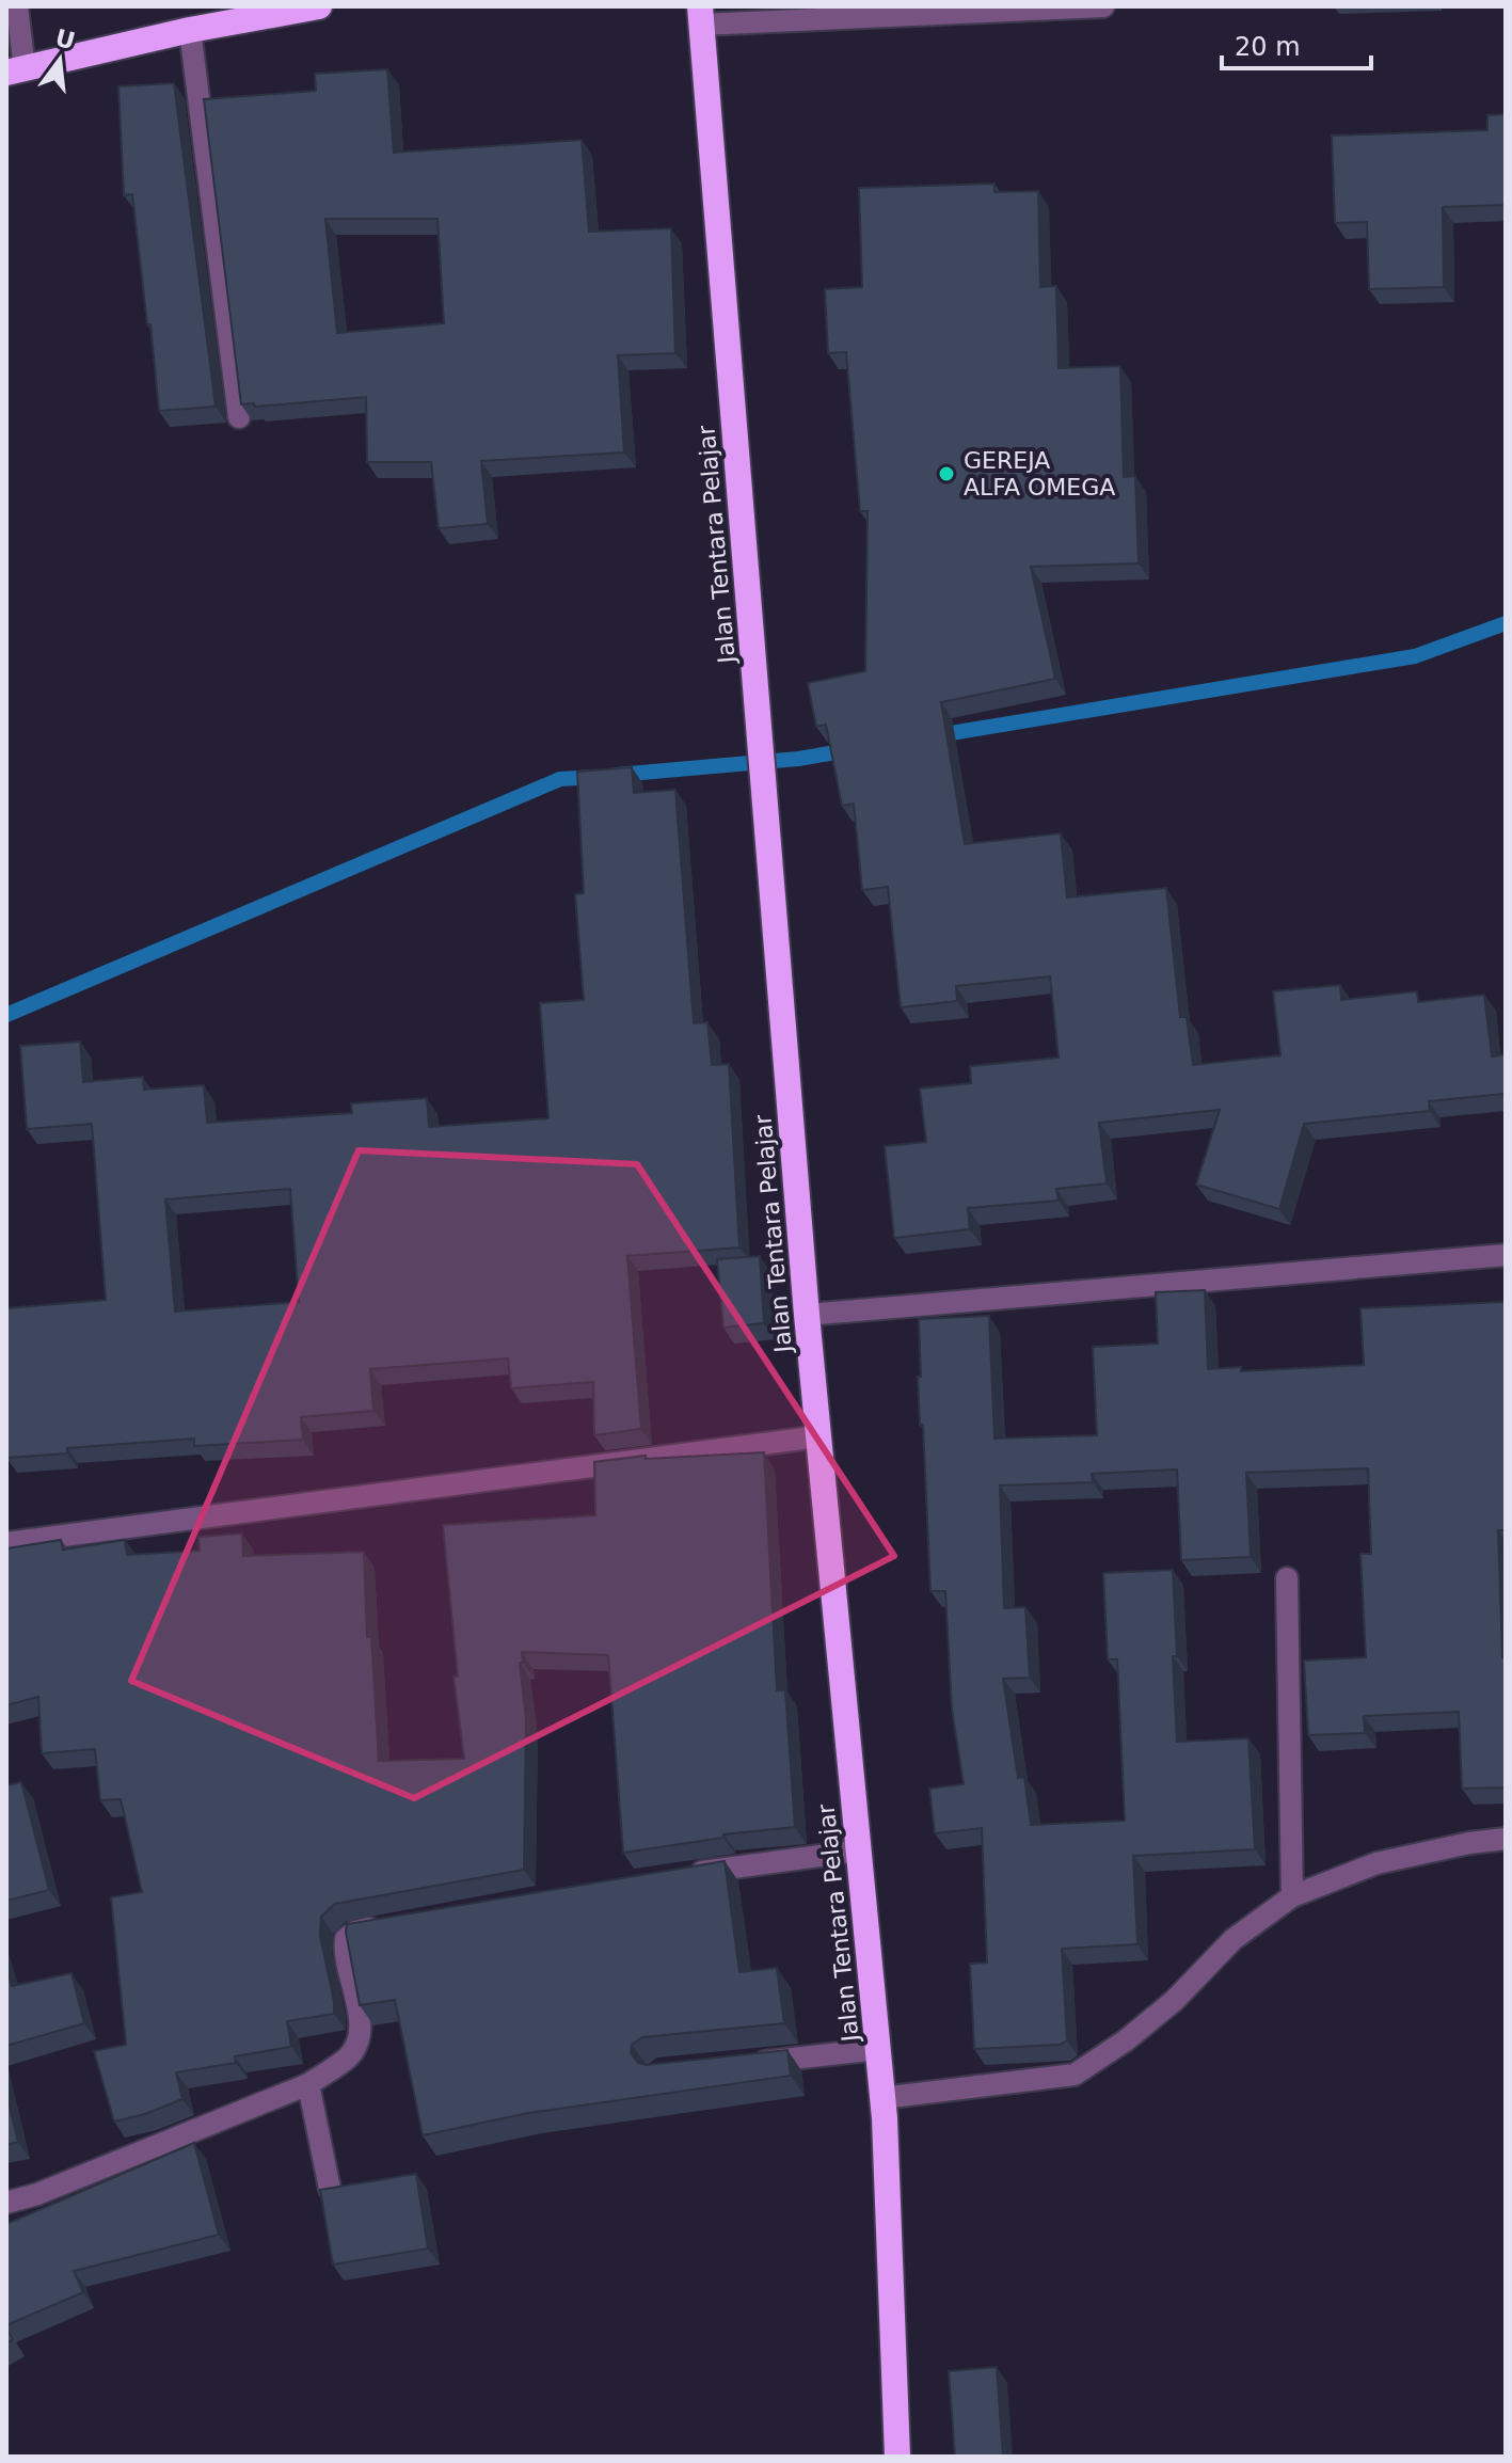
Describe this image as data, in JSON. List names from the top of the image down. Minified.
{"streets":{"highway":["Jalan Tentara Pelajar"]},"places":["GEREJA ALFA OMEGA"],"scale_bar":"20 m","north":"top"}
